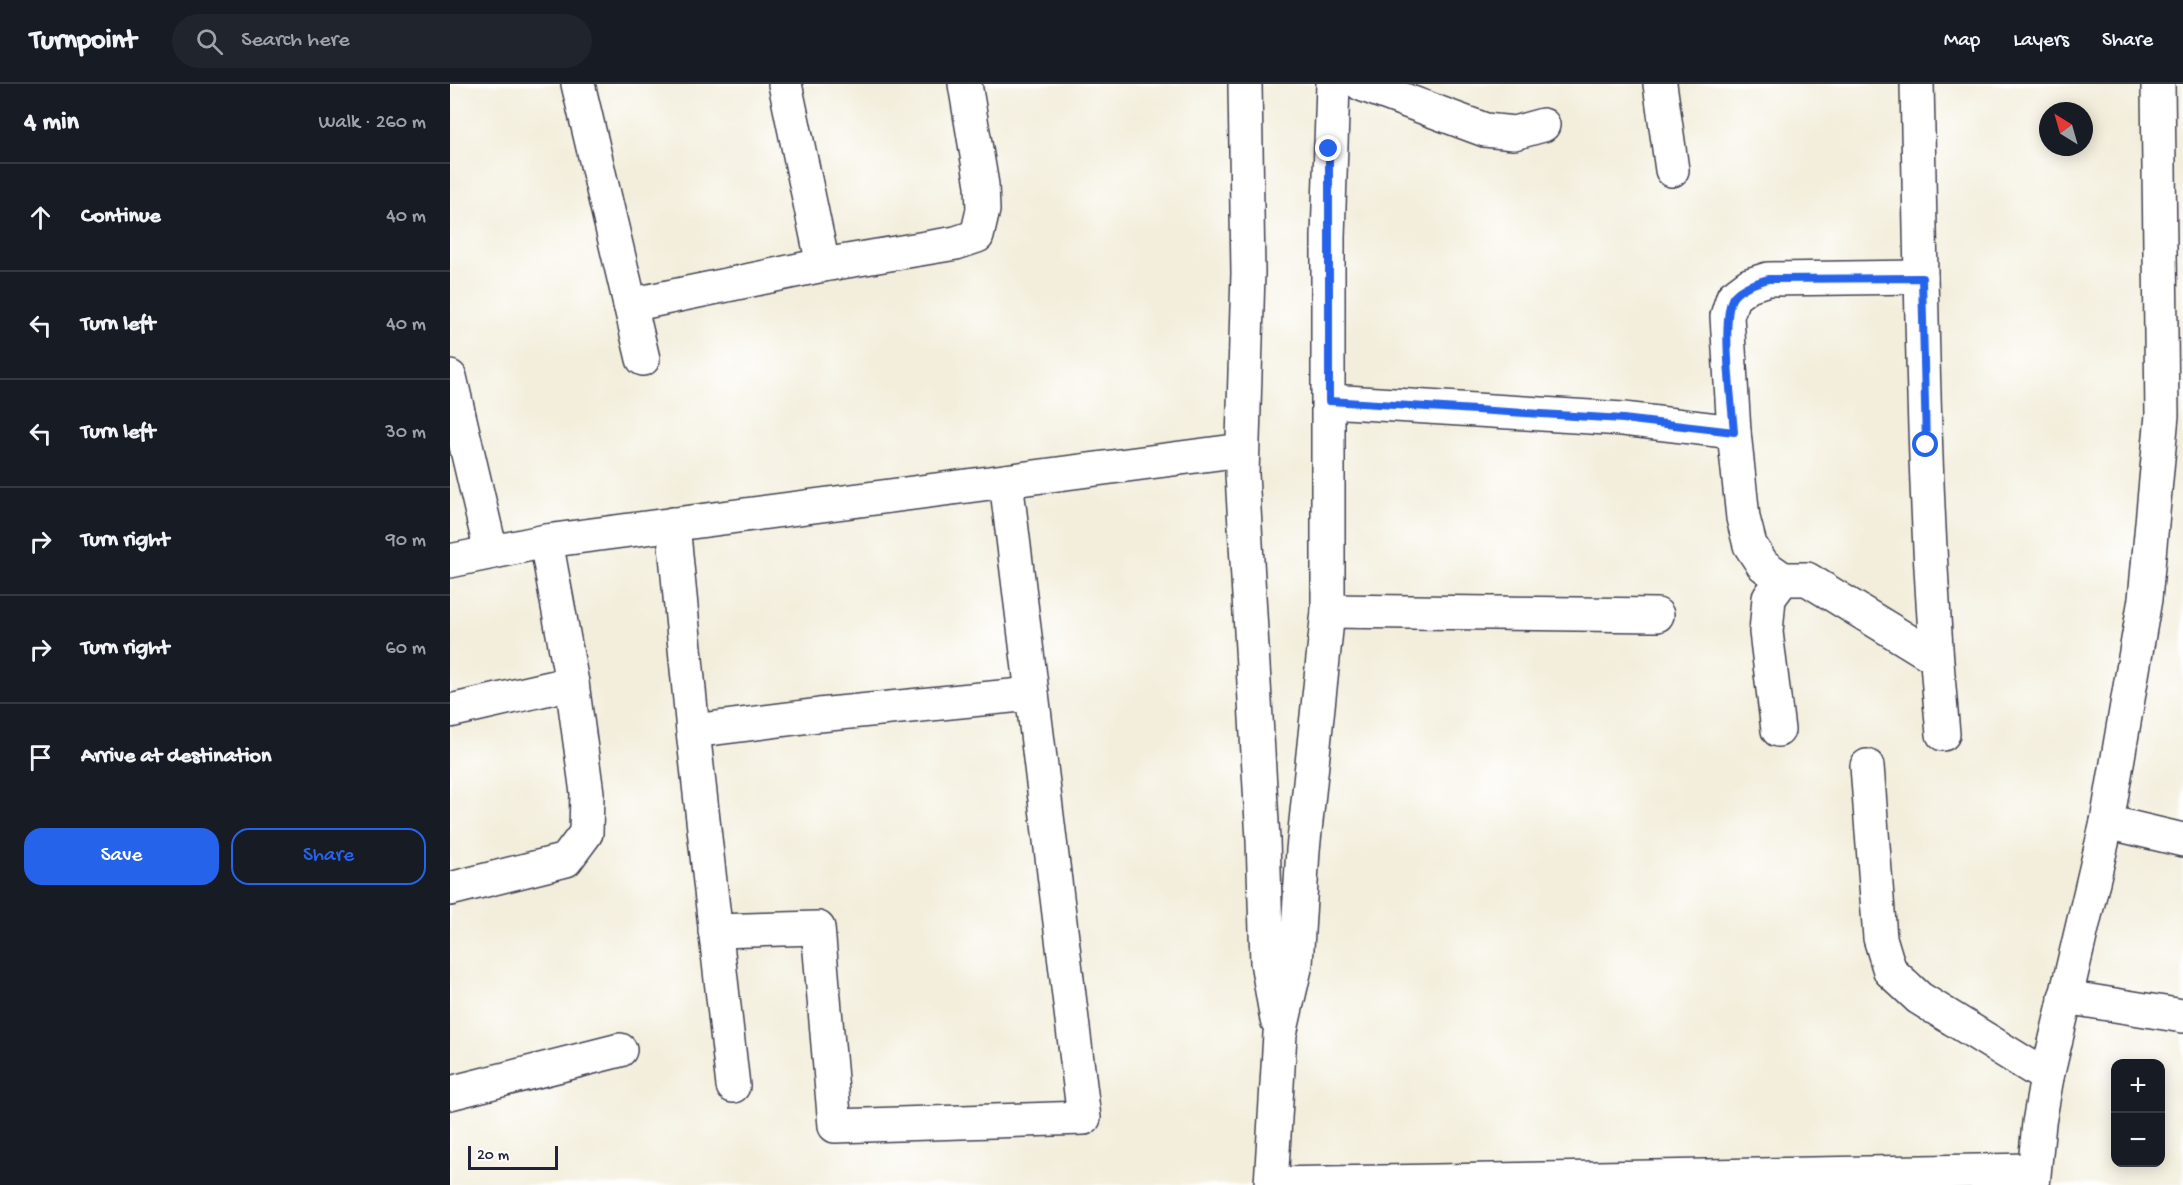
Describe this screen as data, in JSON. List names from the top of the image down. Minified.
{"scale_bar":"20 m","north":"top left","page":{"header":"Turnpoint","search":"Search here","nav":["Map","Layers","Share"],"heading":["4 min","Walk · 260 m"],"list":[["Continue","40 m"],["Turn left","40 m"],["Turn left","30 m"],["Turn right","90 m"],["Turn right","60 m"],"Arrive at destination"],"buttons":["Save","Share"],"map_buttons":["+","−"],"scale":"20 m"}}
